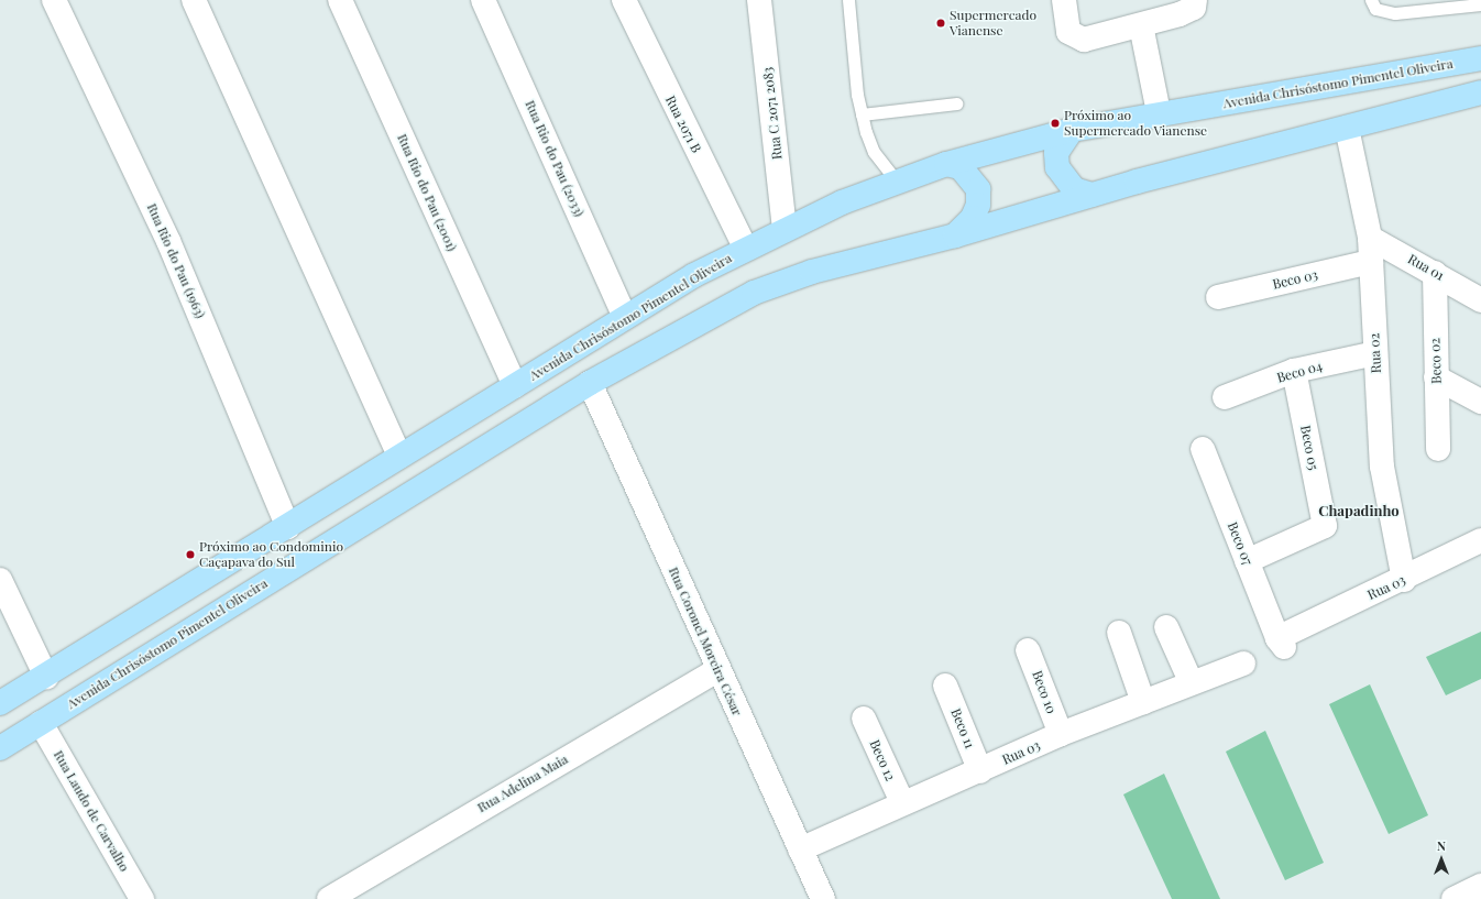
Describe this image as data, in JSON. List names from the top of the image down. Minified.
{"streets":{"main road":["Avenida Chrisóstomo Pimentel Oliveira"],"street":["Rua C 2071 2083","Rua 2071 B","Rua Rio do Pau (2033)","Rua Rio do Pau (2001)","Rua Rio do Pau (1963)","Rua 01","Beco 03","Rua 02","Beco 02","Beco 04","Beco 05","Beco 07","Rua 03","Rua Coronel Moreira César","Beco 10","Beco 11","Beco 12","Rua Adelina Maia","Rua Laudo de Carvalho"]},"crossings":[["Avenida Chrisóstomo Pimentel Oliveira","Rua C 2071 2083"],["Avenida Chrisóstomo Pimentel Oliveira","Rua 2071 B"],["Avenida Chrisóstomo Pimentel Oliveira","Rua Rio do Pau (2033)"],["Avenida Chrisóstomo Pimentel Oliveira","Rua Rio do Pau (2001)"],["Avenida Chrisóstomo Pimentel Oliveira","Rua Rio do Pau (1963)"],["Avenida Chrisóstomo Pimentel Oliveira","Rua 02"],["Avenida Chrisóstomo Pimentel Oliveira","Rua Coronel Moreira César"],["Avenida Chrisóstomo Pimentel Oliveira","Rua Laudo de Carvalho"],["Rua 01","Rua 02"],["Rua 01","Beco 02"],["Beco 03","Rua 02"],["Rua 02","Beco 04"],["Rua 02","Rua 03"],["Beco 04","Beco 05"],["Beco 05","Beco 07"],["Beco 07","Rua 03"],["Rua 03","Rua Coronel Moreira César"],["Rua 03","Beco 10"],["Rua 03","Beco 11"],["Rua 03","Beco 12"],["Rua Coronel Moreira César","Rua Adelina Maia"]],"districts":["Chapadinho"],"places":["Supermercado Vianense","Próximo ao Supermercado Vianense","Próximo ao Condominio Caçapava do Sul"],"north":"top"}
